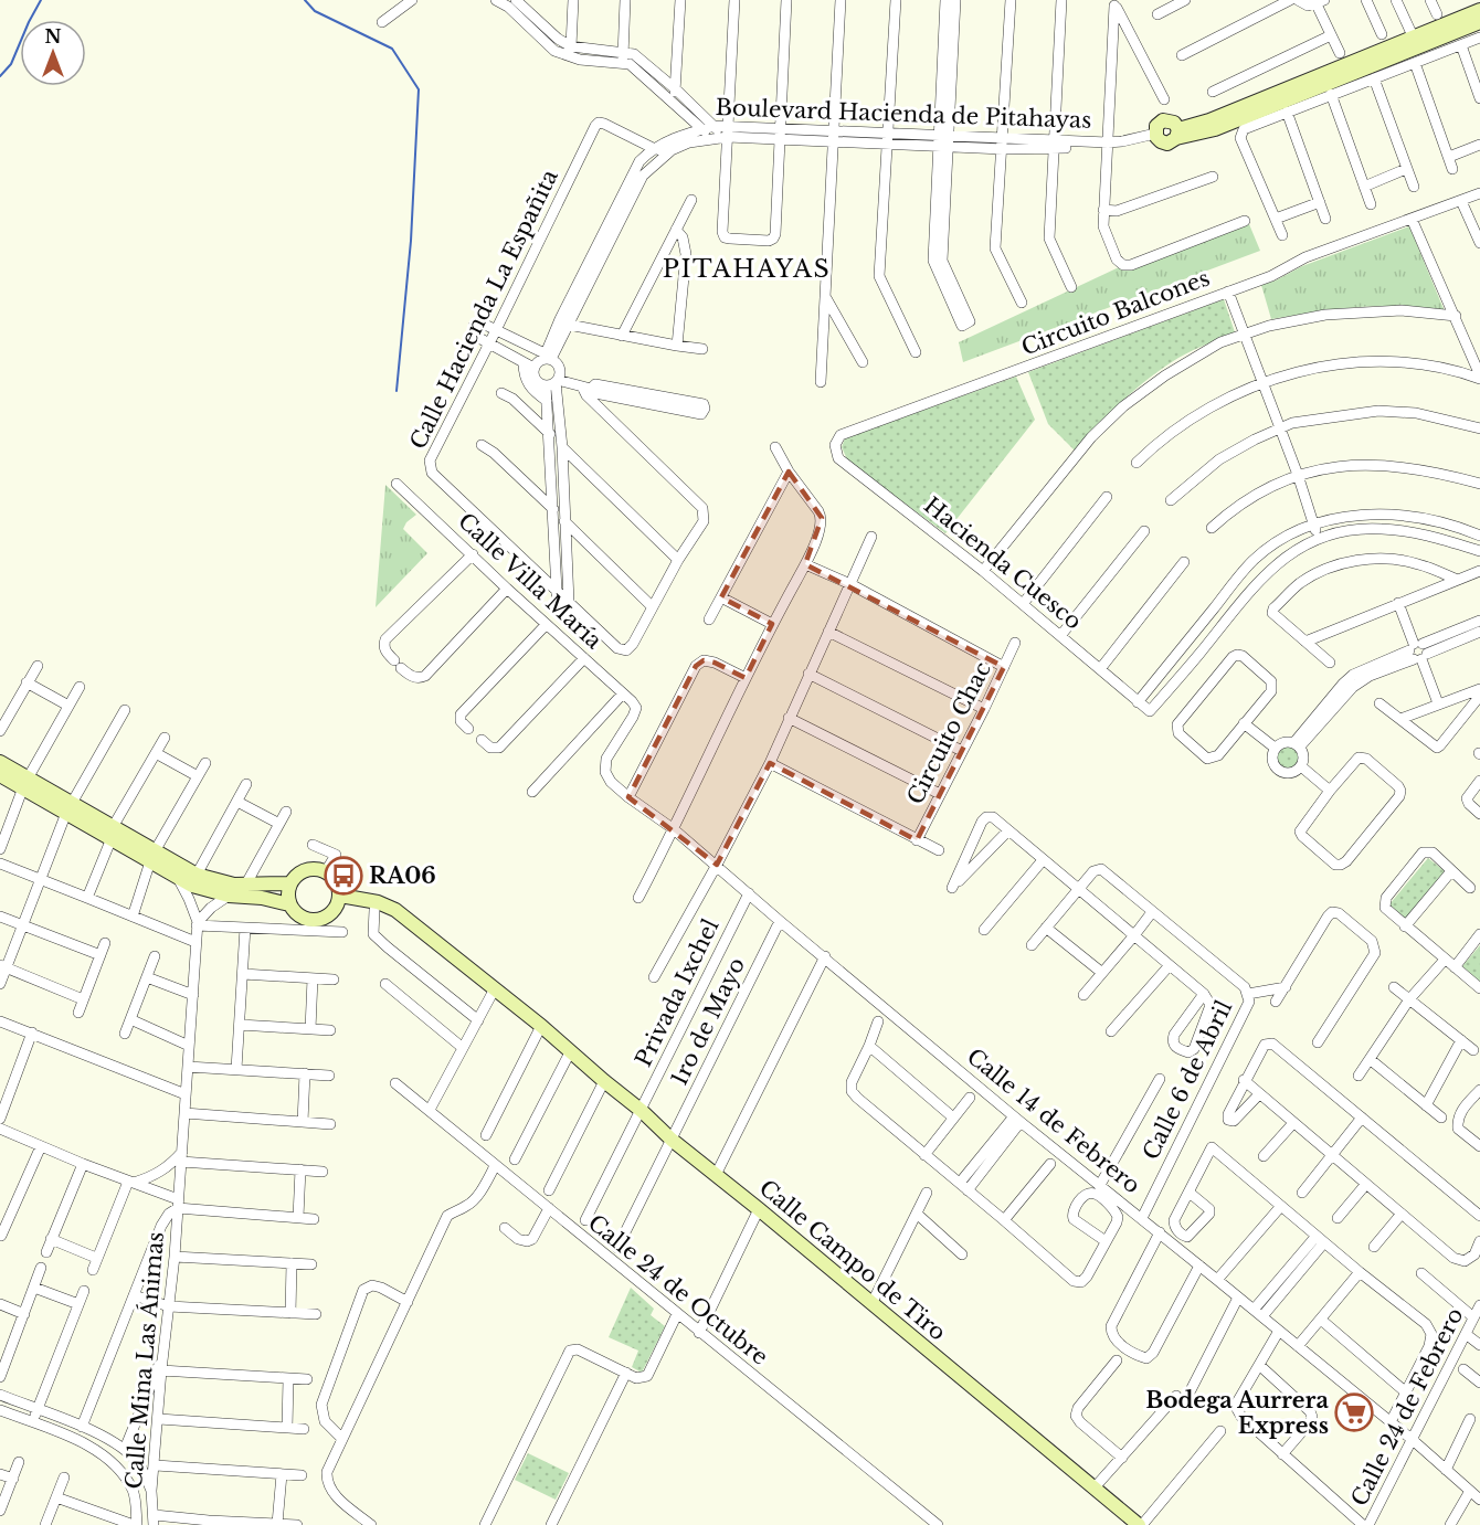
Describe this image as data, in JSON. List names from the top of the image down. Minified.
{"streets":{"street":["Boulevard Hacienda de Pitahayas","Calle Hacienda La Españita","Circuito Balcones","Hacienda Cuesco","Calle Villa María","Circuito Chac","Privada Ixchel","1ro de Mayo","Calle 6 de Abril","Calle 14 de Febrero","Calle Campo de Tiro","Calle 24 de Octubre","Calle Mina Las Ánimas","Calle 24 de Febrero"]},"crossings":[["Boulevard Hacienda de Pitahayas","Calle Hacienda La Españita"],["Circuito Balcones","Hacienda Cuesco"],["Calle Villa María","Calle 14 de Febrero"],["Privada Ixchel","Calle 14 de Febrero"],["Privada Ixchel","Calle Campo de Tiro"],["1ro de Mayo","Calle 14 de Febrero"],["1ro de Mayo","Calle Campo de Tiro"],["Calle 6 de Abril","Calle 14 de Febrero"],["Calle 14 de Febrero","Calle 24 de Febrero"]],"districts":["PITAHAYAS"],"places":{"bus stop":["RA06"],"supermarket":["Bodega Aurrera Express"]},"north":"top"}
